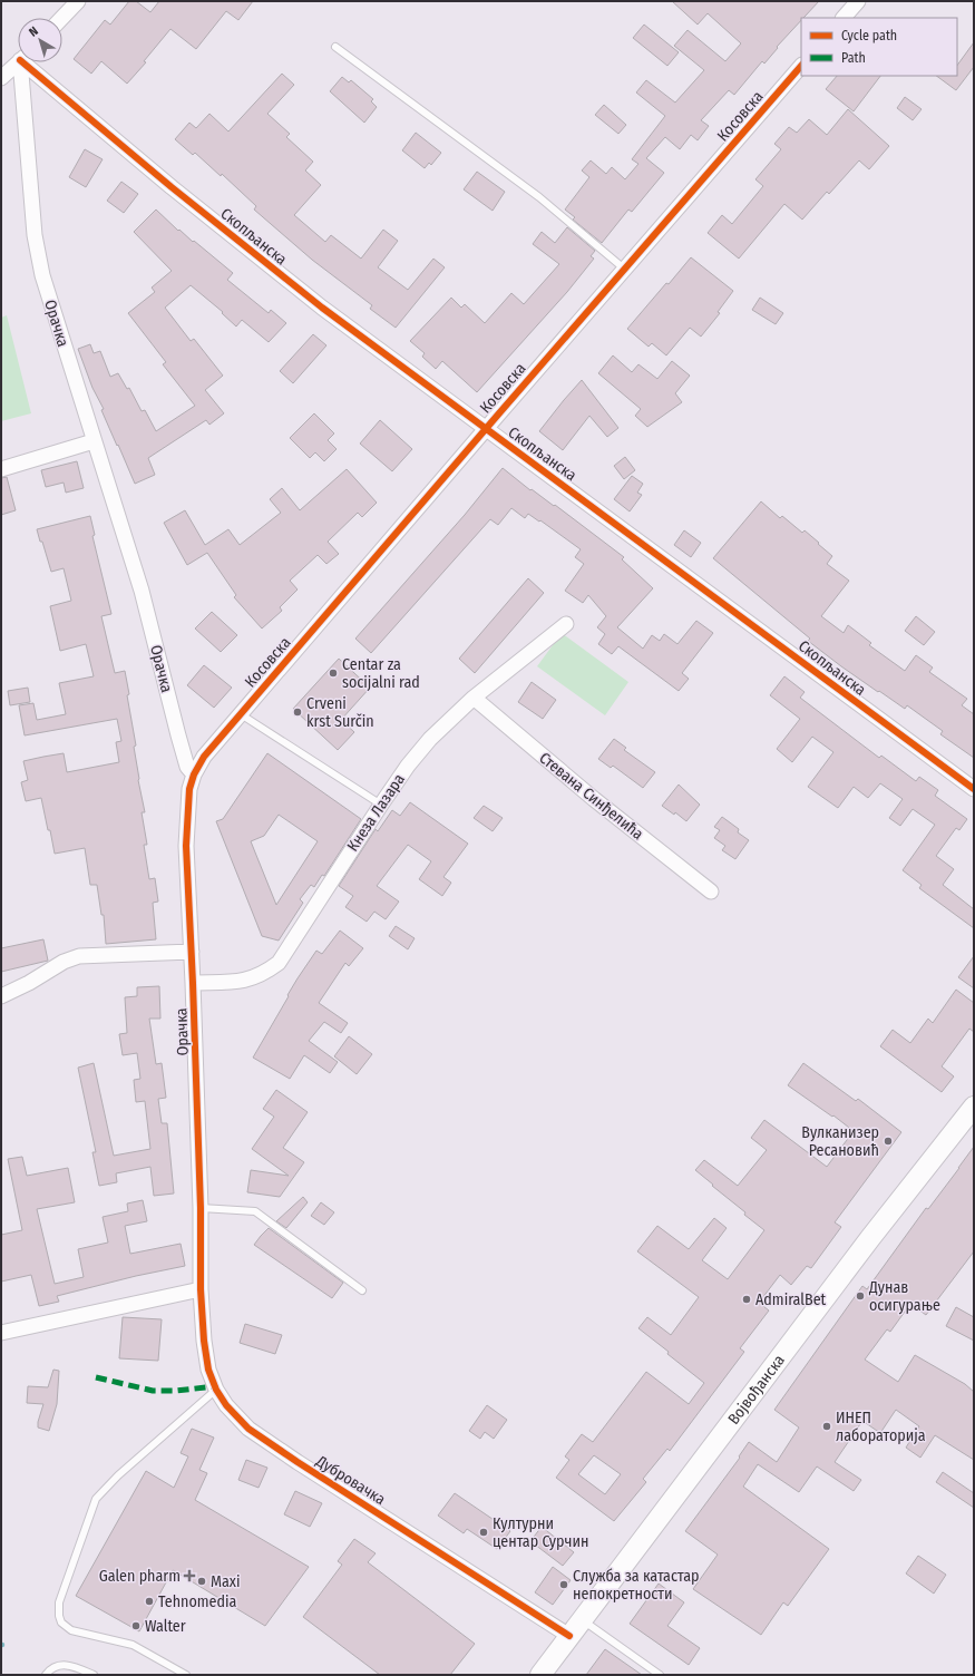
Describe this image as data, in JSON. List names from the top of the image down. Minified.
{"streets":{"main road":["Војвођанска"],"street":["Косовска","Скопљанска","Орачка","Стевана Синђелића","Кнеза Лазара","Дубровачка"]},"crossings":[["Косовска","Скопљанска"],["Косовска","Орачка"],["Орачка","Кнеза Лазара"],["Орачка","Дубровачка"],["Стевана Синђелића","Кнеза Лазара"],["Војвођанска","Дубровачка"]],"places":{"other":["Centar za socijalni rad","Crveni krst Surčin","Вулканизер Ресановић","Дунав осигурање","AdmiralBet","ИНЕП лабораторија","Културни центар Сурчин","Maxi","Служба за катастар непокретности","Tehnomedia","Walter"],"health":["Galen pharm"]},"legend":["Cycle path","Path"],"north":"top left"}
